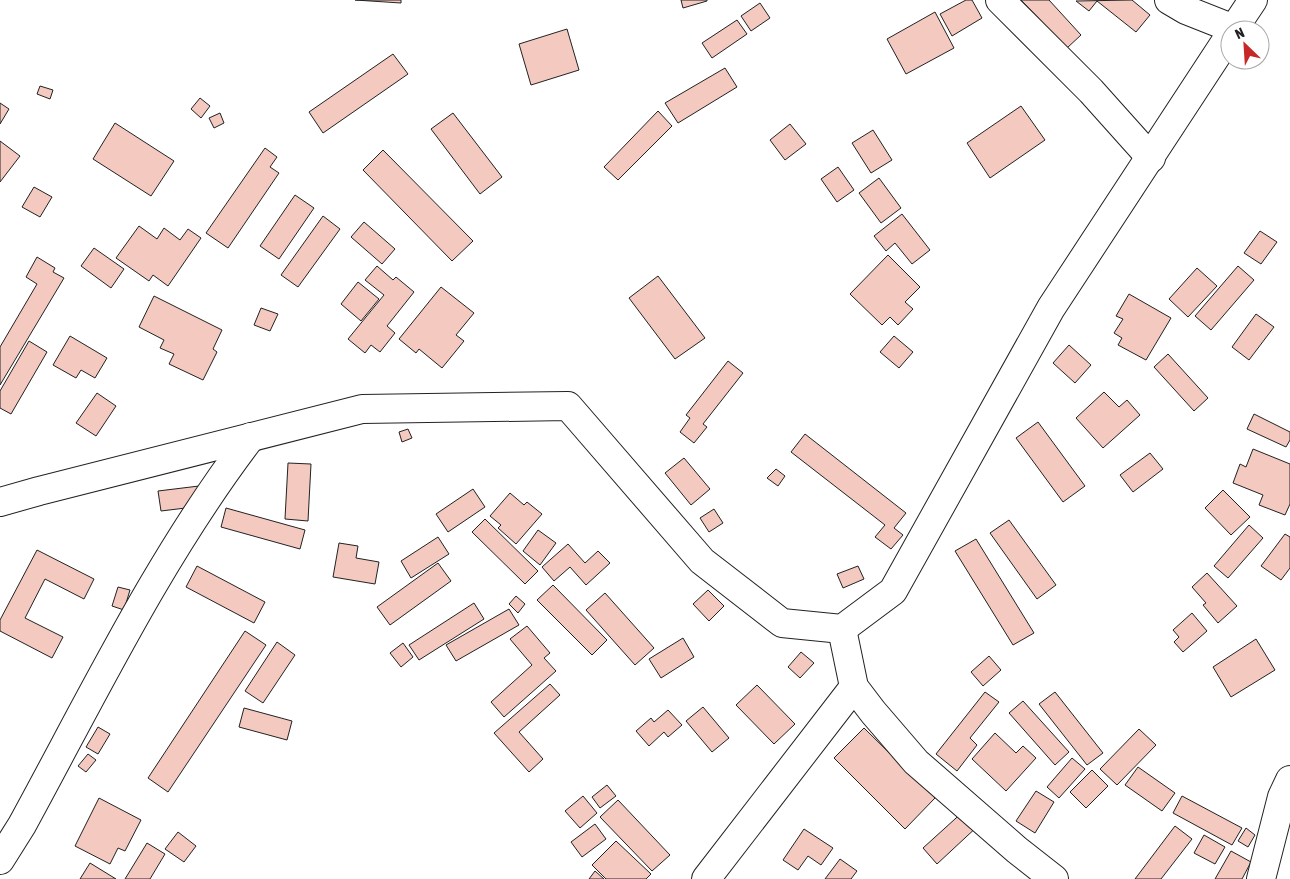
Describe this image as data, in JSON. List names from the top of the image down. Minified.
{"north":"top left"}
